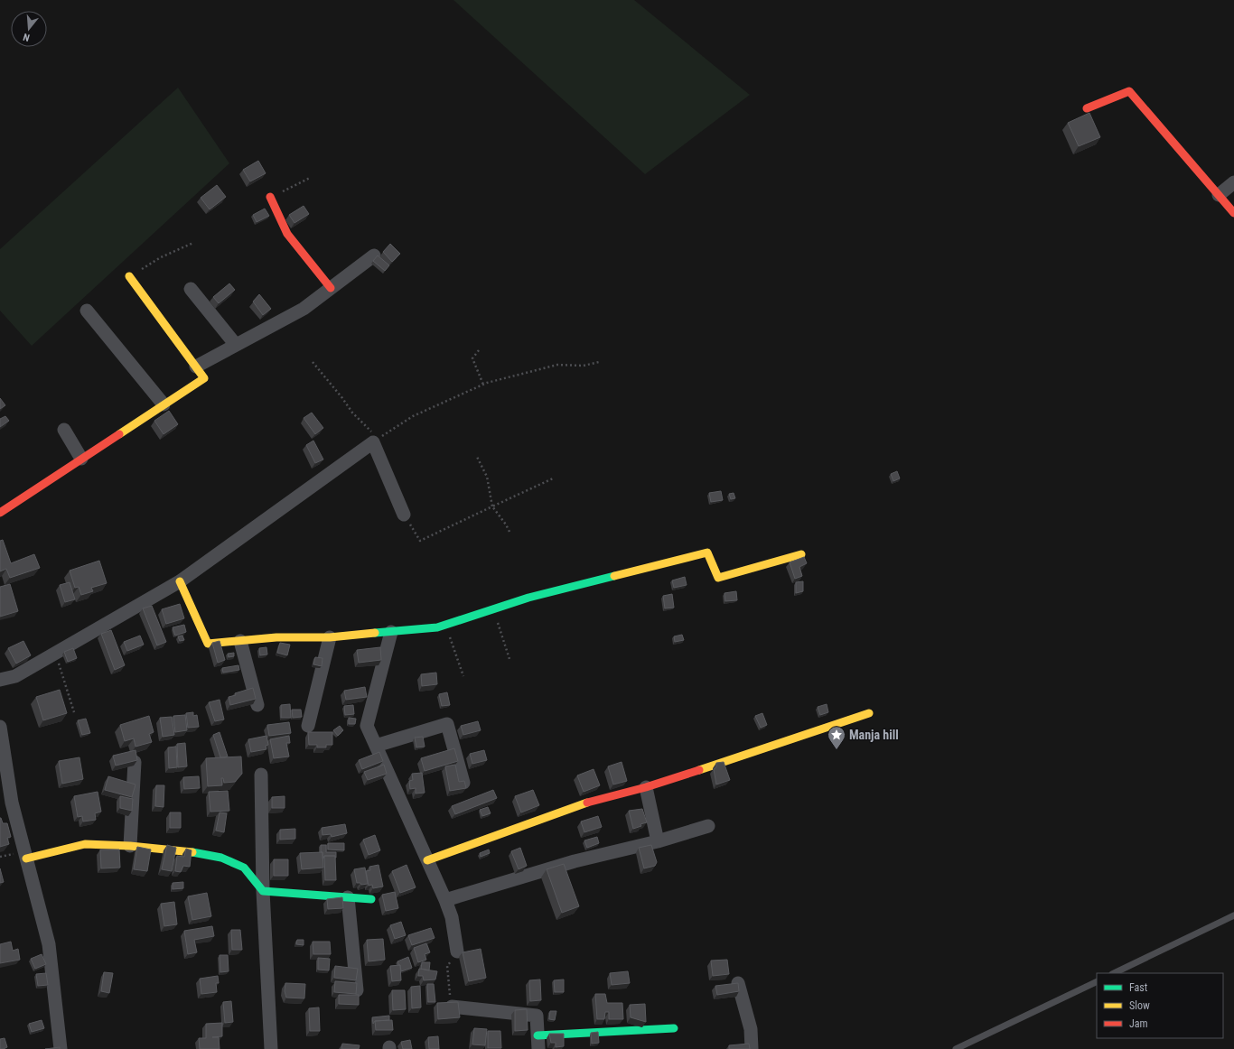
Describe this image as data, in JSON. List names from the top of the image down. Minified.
{"places":{"place":["Manja hill"]},"legend":["Fast","Slow","Jam"],"north":"bottom"}
